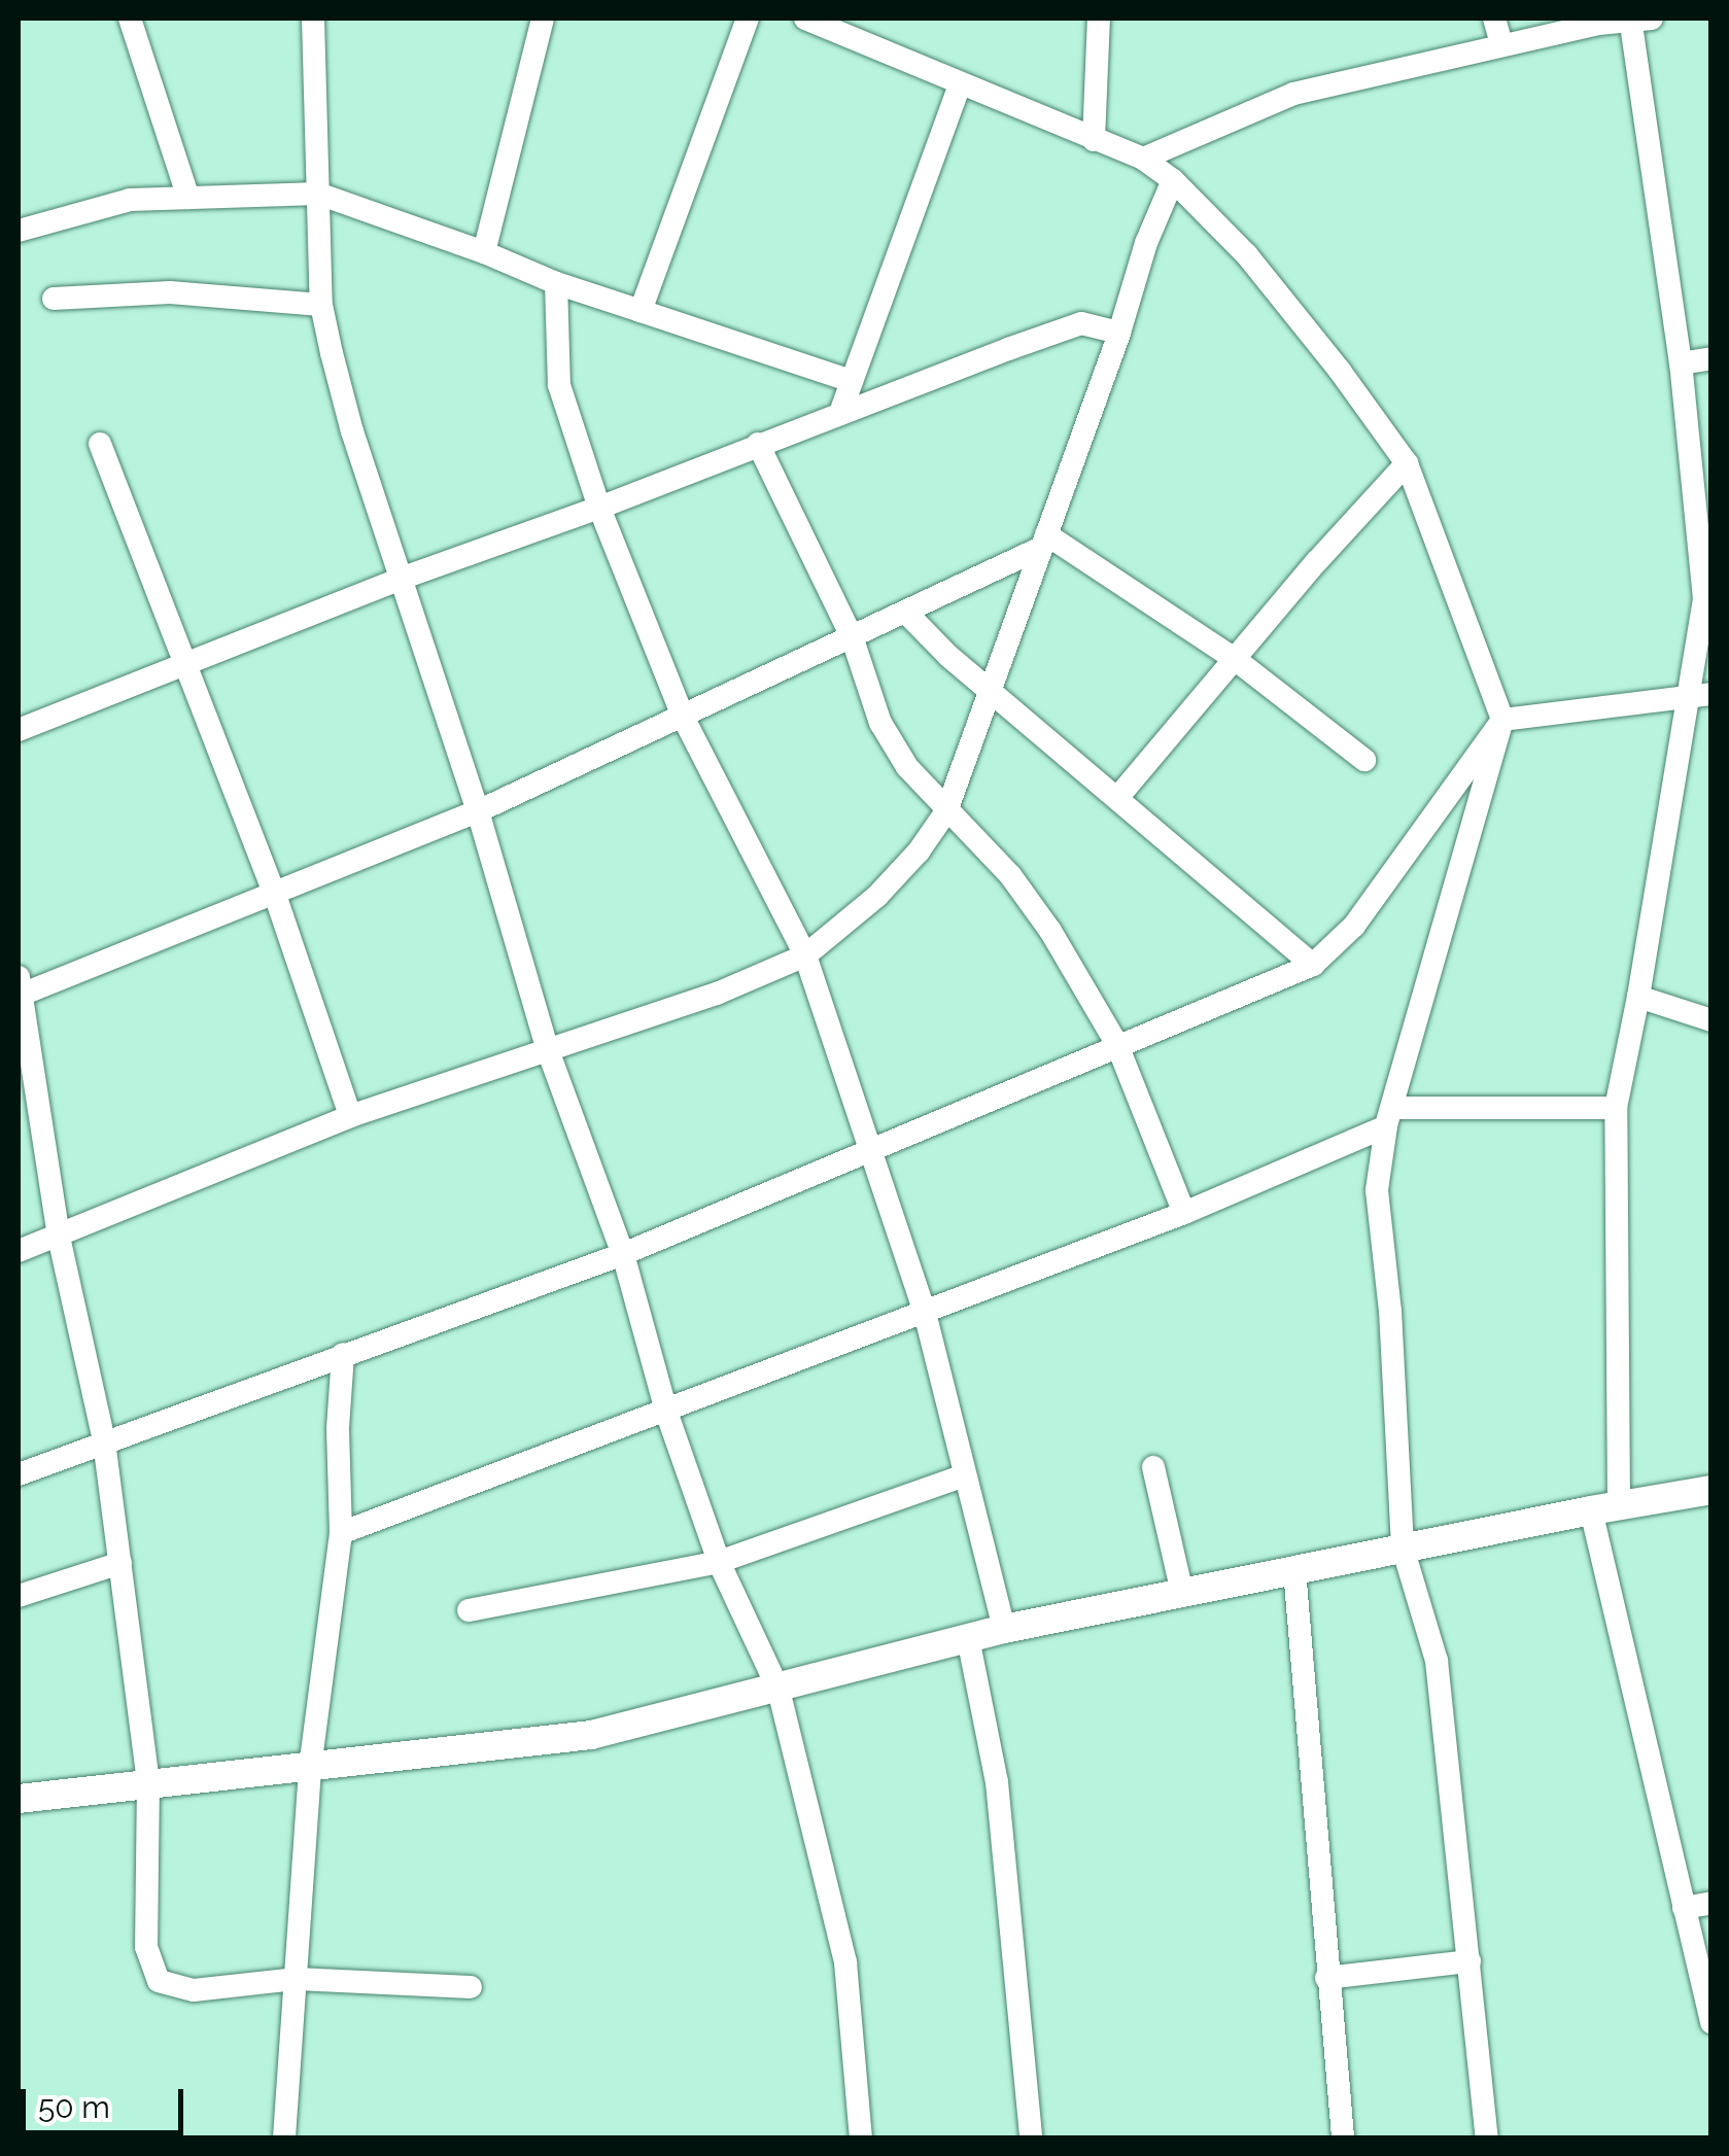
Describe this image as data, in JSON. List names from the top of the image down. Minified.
{"scale_bar":"50 m"}
